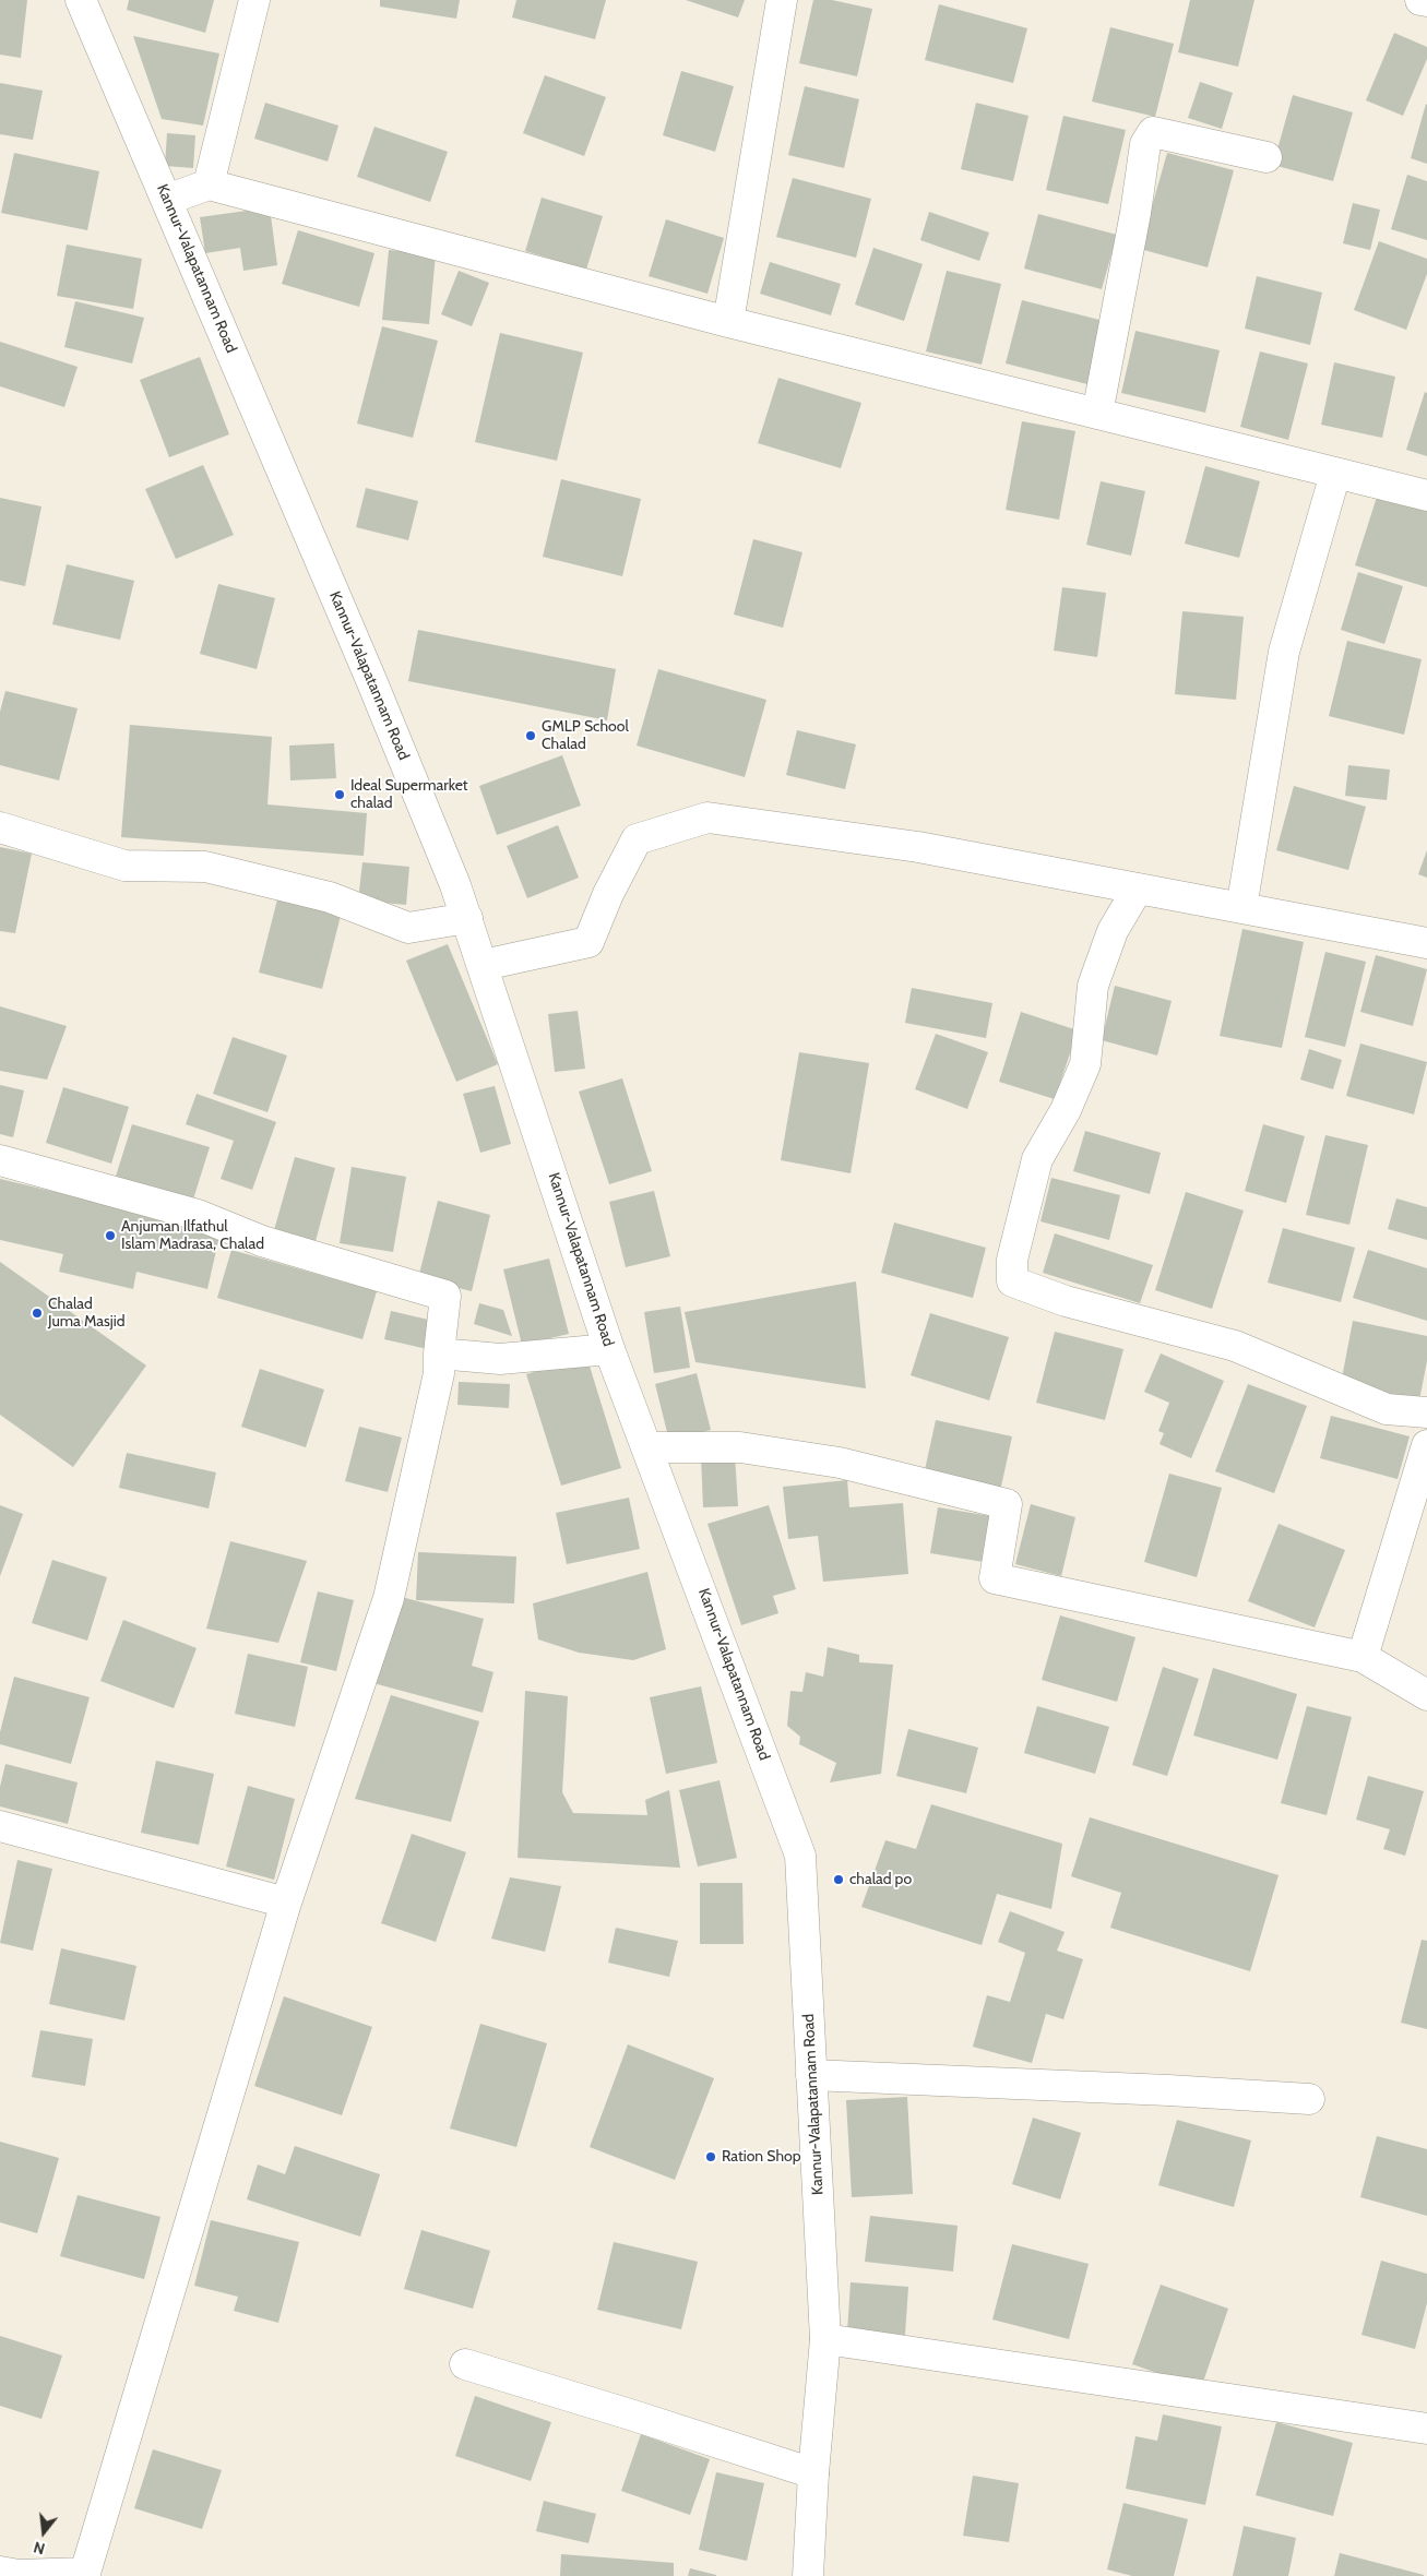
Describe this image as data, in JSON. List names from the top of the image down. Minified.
{"streets":{"street":["Kannur-Valapatannam Road"]},"places":["GMLP School Chalad","Ideal Supermarket chalad","Anjuman Ilfathul Islam Madrasa, Chalad","Chalad Juma Masjid","chalad po","Ration Shop"],"north":"bottom"}
